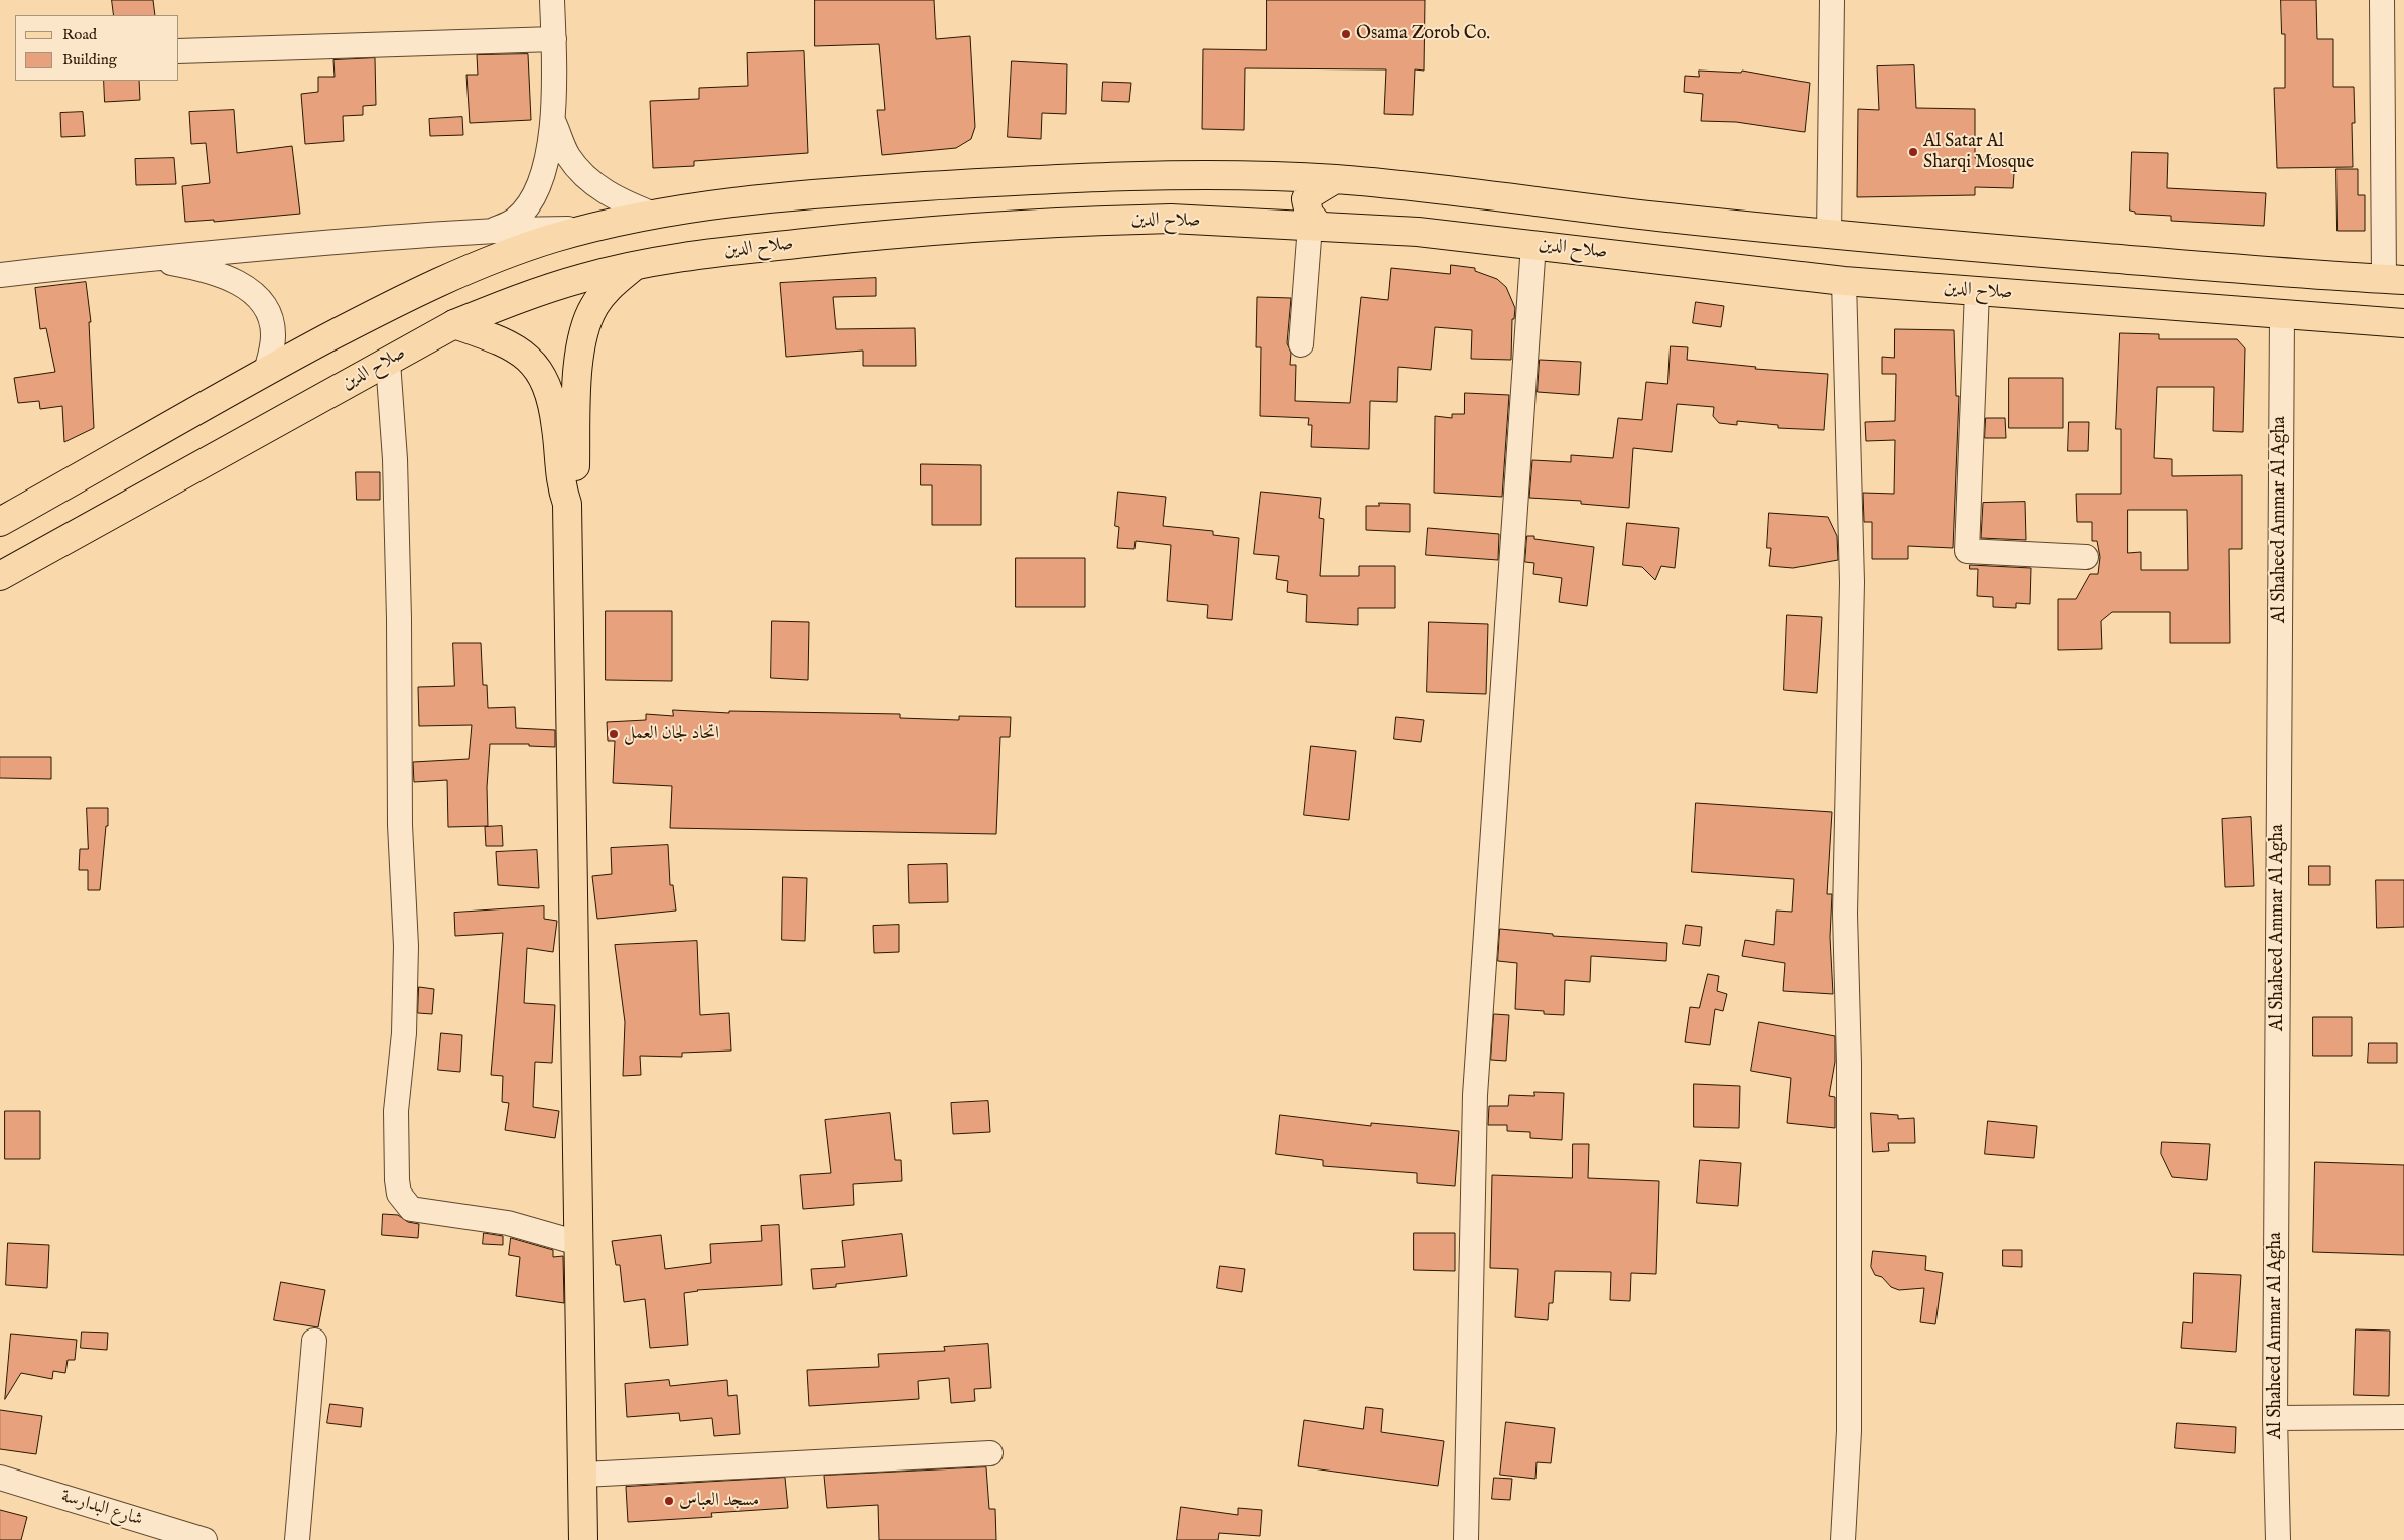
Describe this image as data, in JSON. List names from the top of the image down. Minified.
{"streets":{"main road":["صلاح الدين"],"street":["Al Shaheed Ammar Al Agha","شارع البدارسة"]},"crossings":[["صلاح الدين","Al Shaheed Ammar Al Agha"]],"places":["Osama Zorob Co.","Al Satar Al Sharqi Mosque","اتحاد لجان العمل","مسجد العباس"],"legend":["Road","Building"]}
